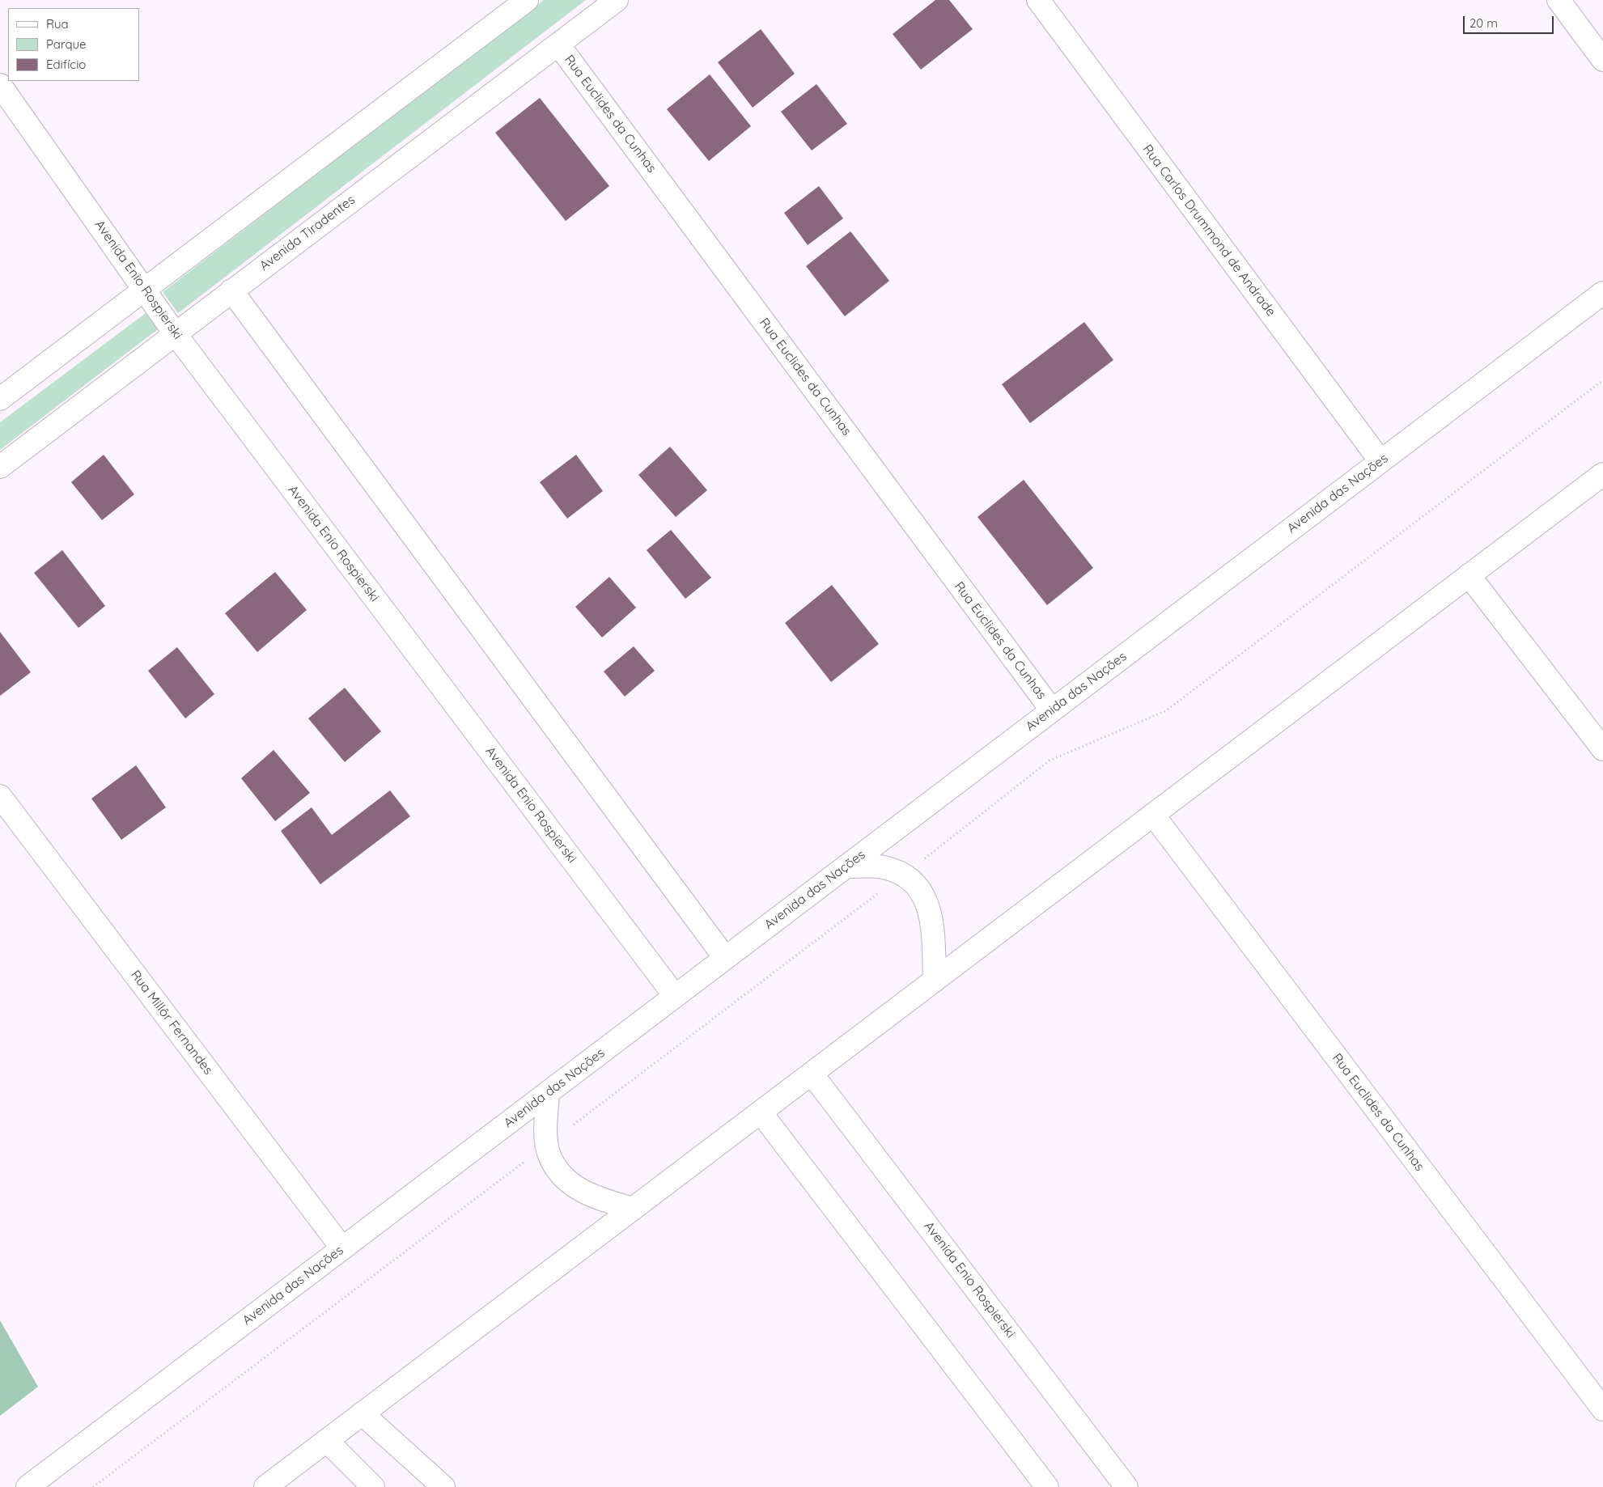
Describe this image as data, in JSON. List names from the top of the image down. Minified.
{"streets":{"street":["Rua Euclides da Cunhas","Rua Carlos Drummond de Andrade","Avenida Tiradentes","Avenida Enio Rospierski","Avenida das Nações","Rua Millôr Fernandes"]},"crossings":[["Rua Euclides da Cunhas","Avenida Tiradentes"],["Rua Euclides da Cunhas","Avenida das Nações"],["Rua Carlos Drummond de Andrade","Avenida das Nações"],["Avenida Tiradentes","Avenida Enio Rospierski"],["Avenida Enio Rospierski","Avenida das Nações"],["Avenida das Nações","Rua Millôr Fernandes"]],"legend":["Rua","Parque","Edifício"],"scale_bar":"20 m"}
